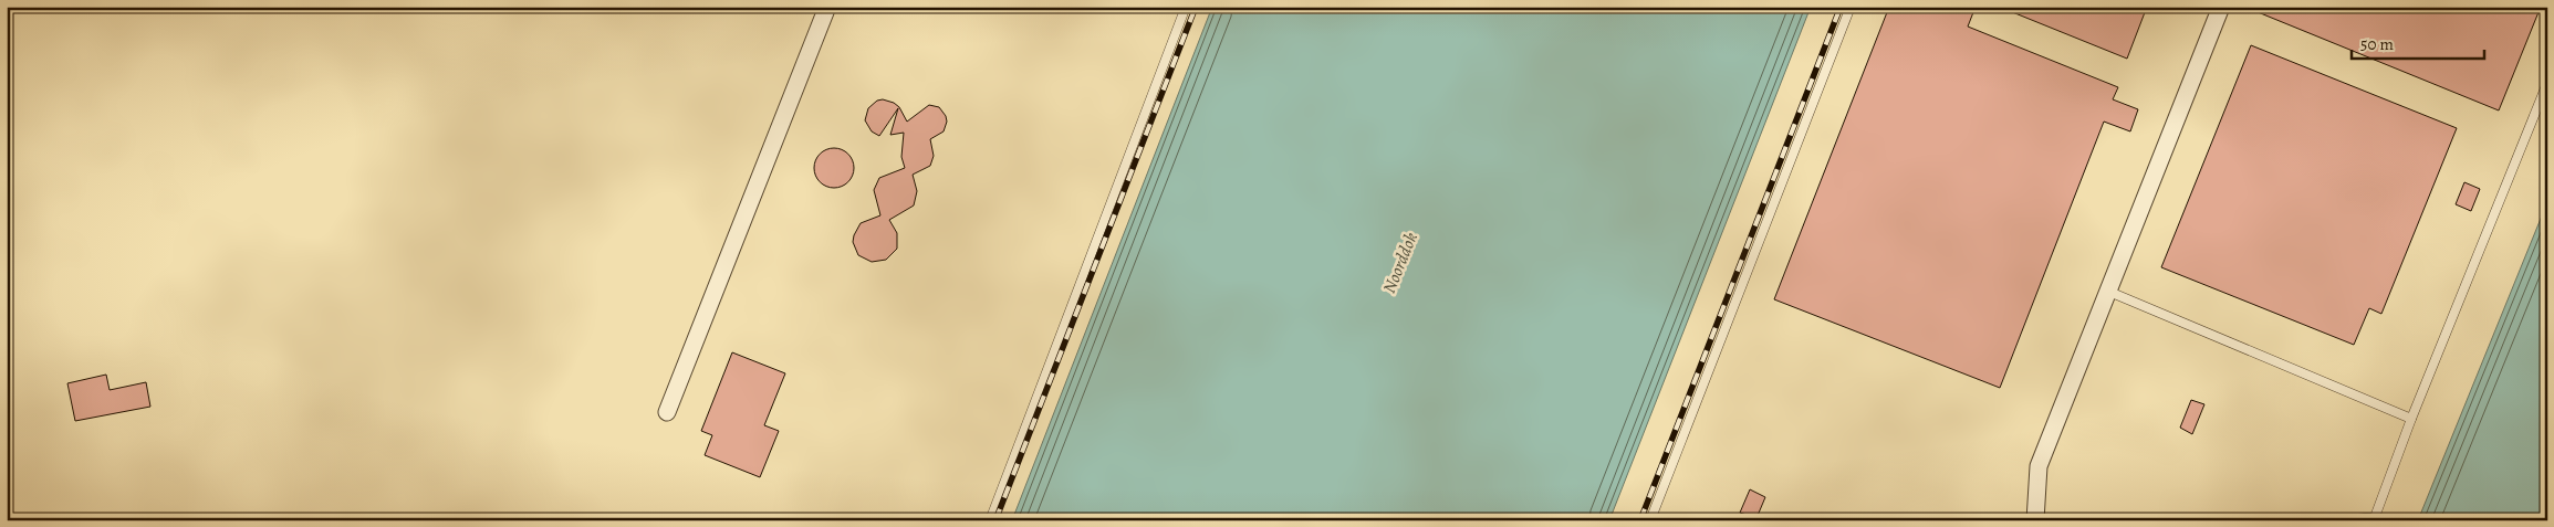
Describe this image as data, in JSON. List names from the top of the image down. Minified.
{"water":["Noorddok"],"scale_bar":"50 m"}
